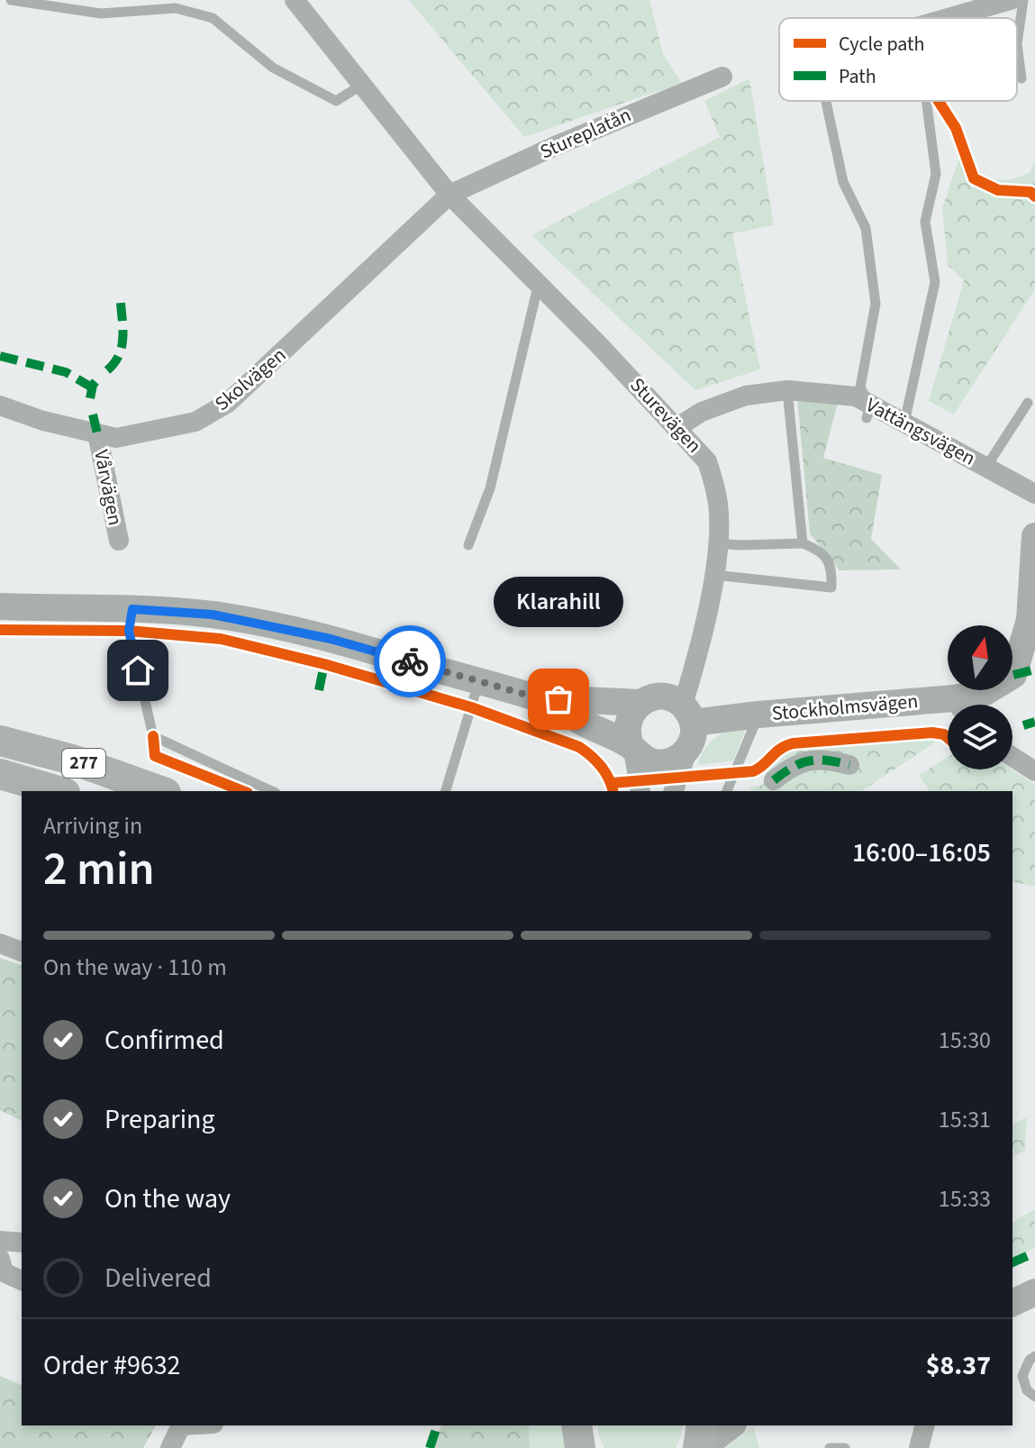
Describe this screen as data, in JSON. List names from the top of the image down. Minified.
{"streets":{"main road":["277"],"street":["Stureplatån","Skolvägen","Sturevägen","Vattängsvägen","Vårvägen","Stockholmsvägen"]},"crossings":[["Stureplatån","Skolvägen"],["Stureplatån","Sturevägen"],["Skolvägen","Sturevägen"],["Skolvägen","Vårvägen"],["Sturevägen","Vattängsvägen"],["Sturevägen","Stockholmsvägen"]],"places":["Klarahill"],"legend":["Cycle path","Path"],"north":"top","page":{"bubble":"Klarahill","heading":["2 min","Arriving in","16:00–16:05"],"panel":["Order #9632","$8.37"],"bar":"On the way · 110 m","list":[["Confirmed","15:30"],["Preparing","15:31"],["On the way","15:33"],"Delivered"]}}
